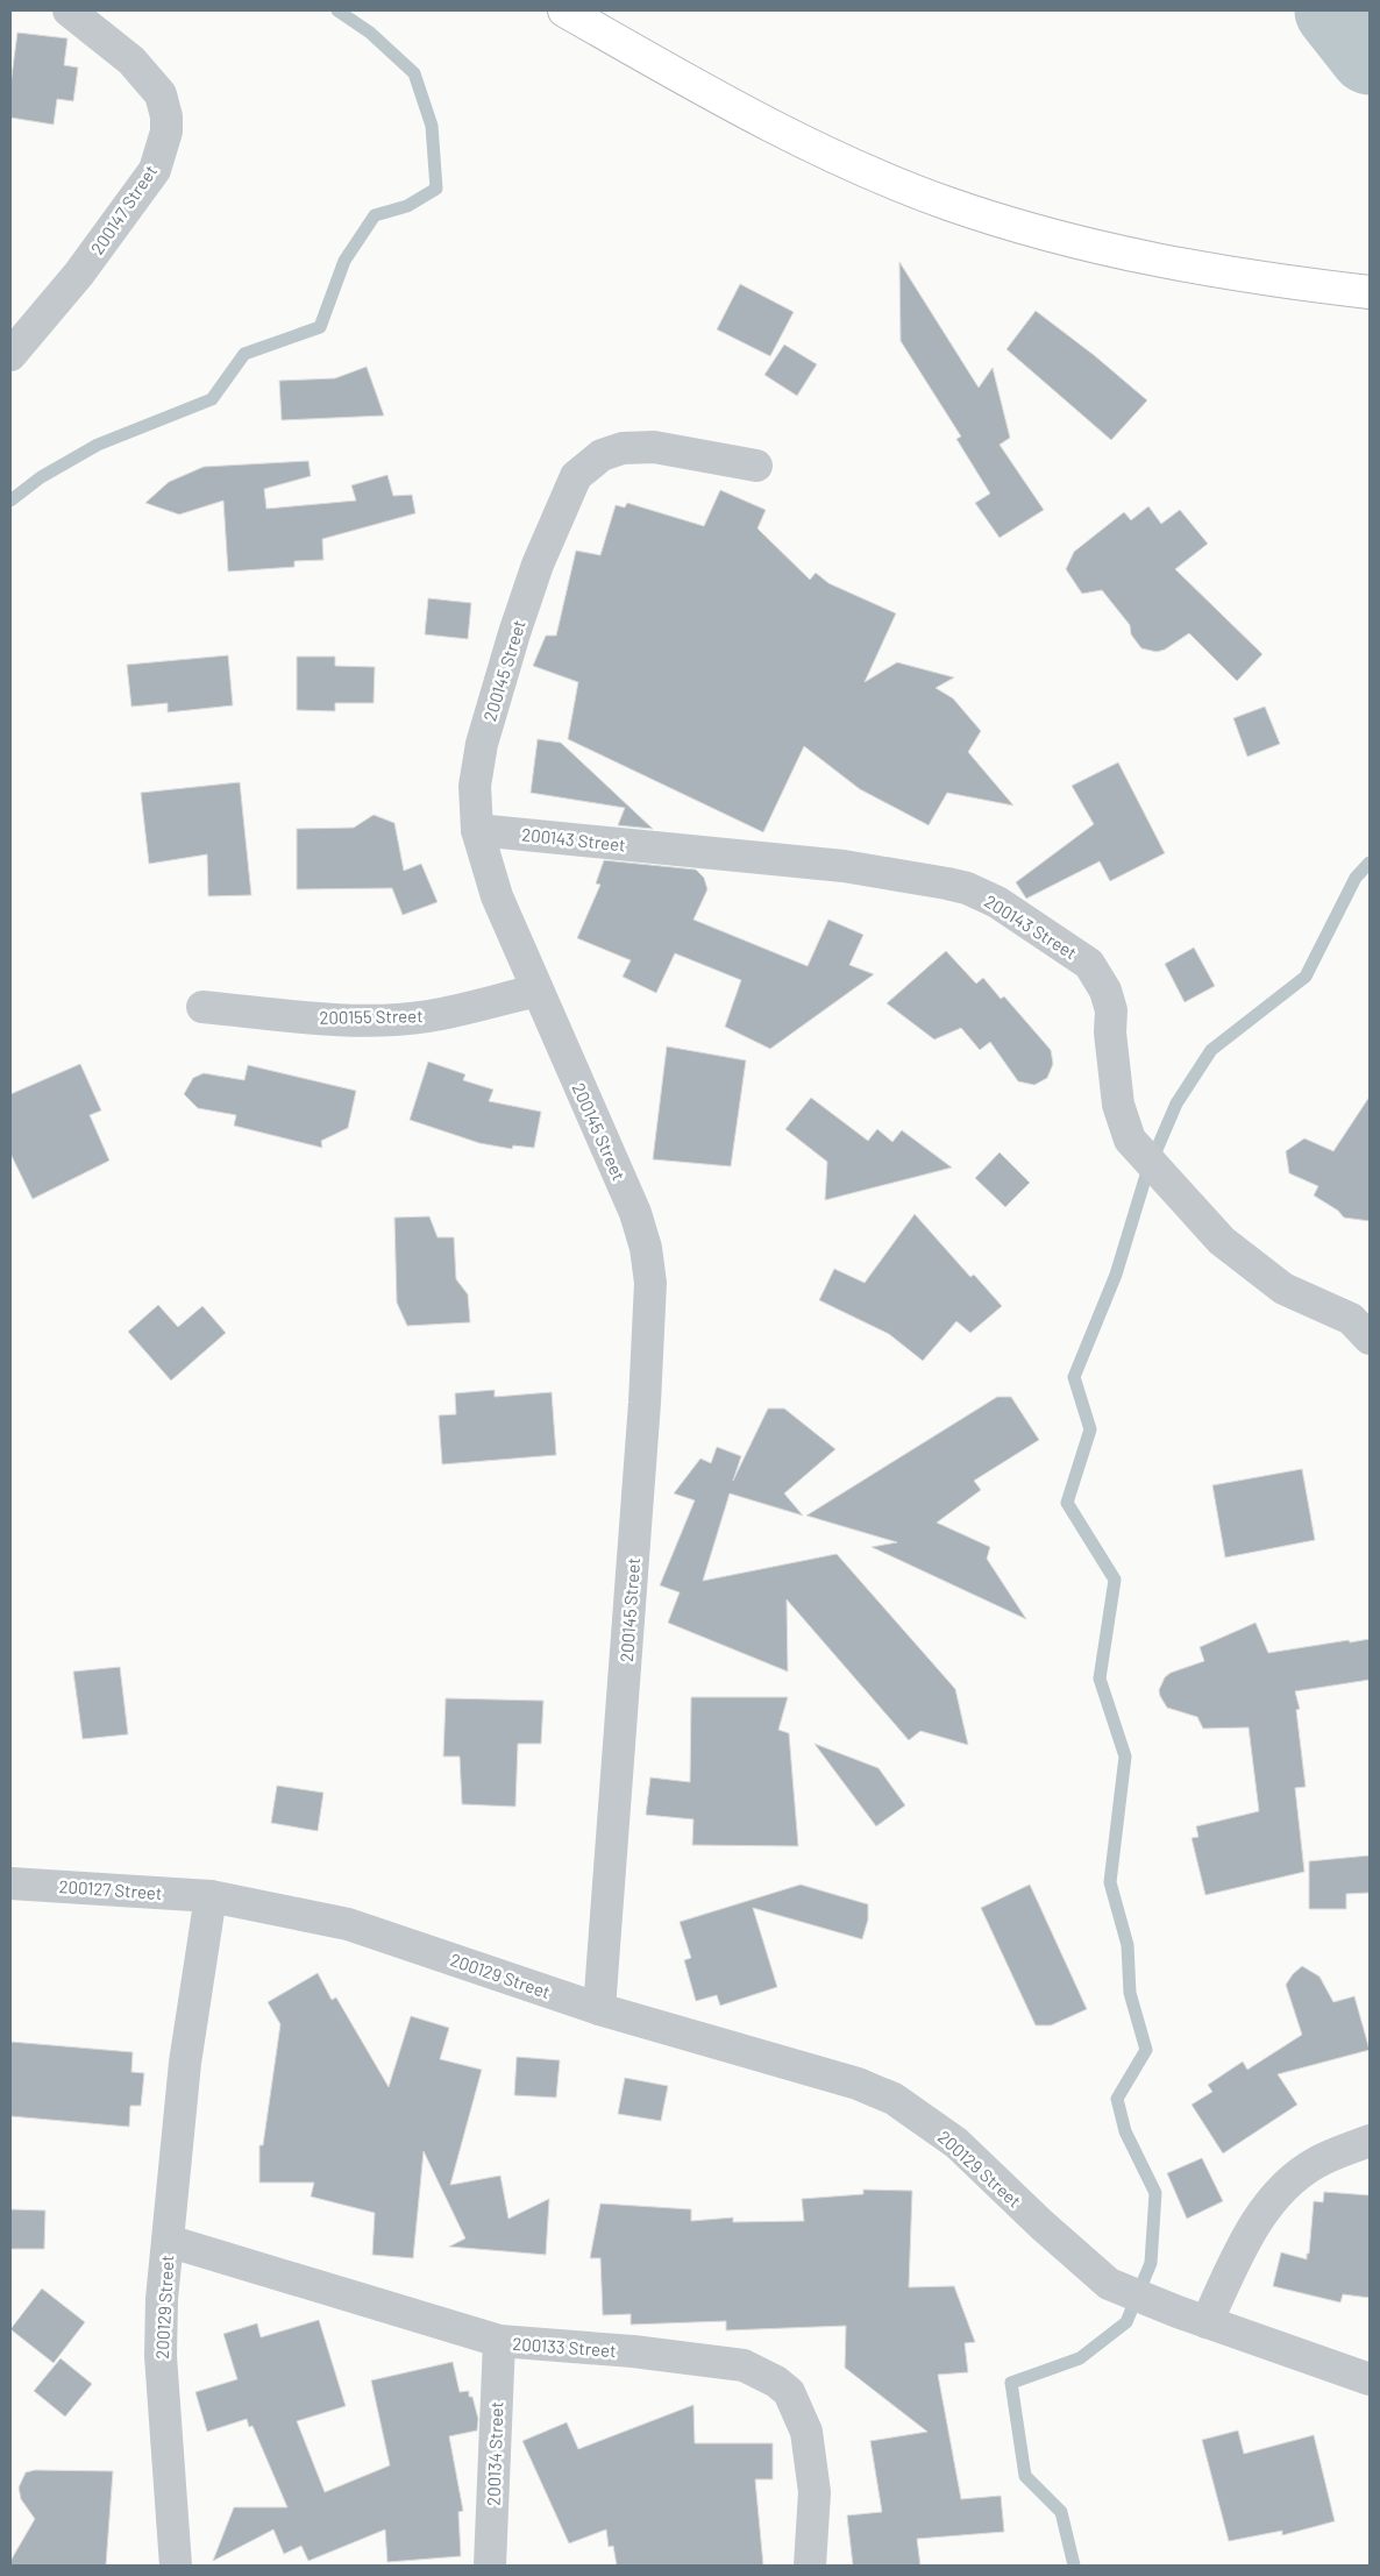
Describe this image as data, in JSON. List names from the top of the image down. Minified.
{"streets":{"street":["200147 Street","200145 Street","200143 Street","200155 Street","200127 Street","200129 Street","200133 Street","200134 Street"]},"crossings":[["200145 Street","200143 Street"],["200145 Street","200155 Street"],["200145 Street","200129 Street"],["200127 Street","200129 Street"],["200129 Street","200133 Street"],["200133 Street","200134 Street"]]}
